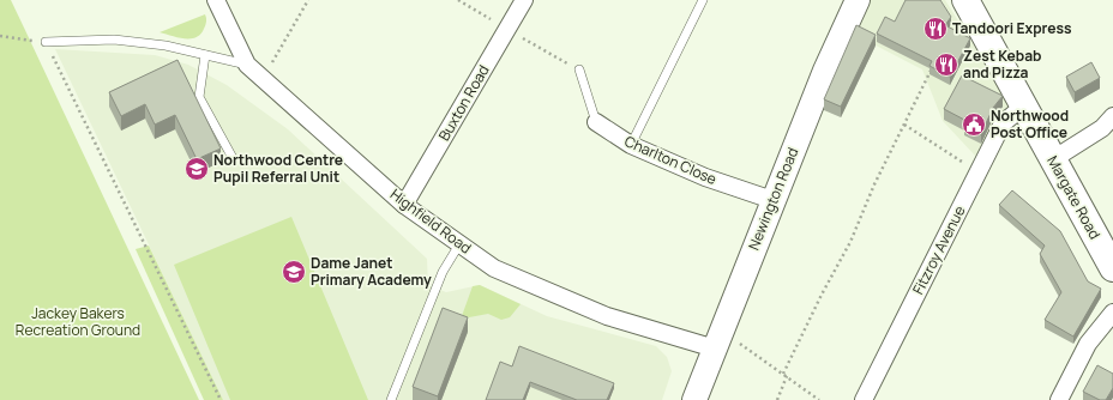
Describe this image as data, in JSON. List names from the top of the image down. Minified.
{"streets":{"main road":["Margate Road","Newington Road"],"street":["Buxton Road","Charlton Close","Highfield Road","Fitzroy Avenue"]},"crossings":[["Buxton Road","Highfield Road"],["Charlton Close","Newington Road"],["Margate Road","Fitzroy Avenue"],["Newington Road","Highfield Road"]],"parks":["Jackey Bakers Recreation Ground"],"places":{"restaurant":["Tandoori Express","Zest Kebab and Pizza"],"public building":["Northwood Post Office"],"school or university":["Northwood Centre Pupil Referral Unit","Dame Janet Primary Academy"]}}
